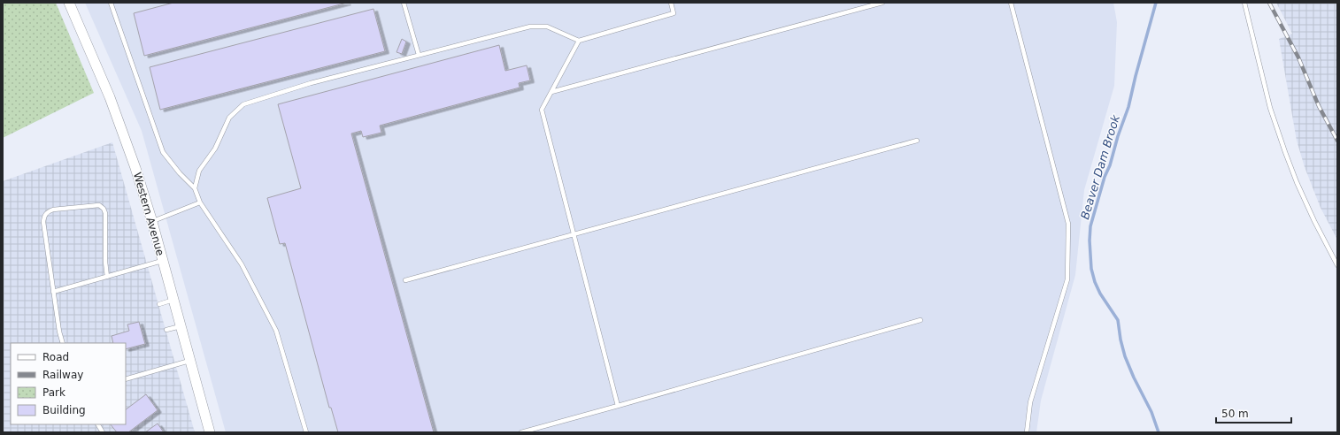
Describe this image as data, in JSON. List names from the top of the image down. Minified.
{"streets":{"street":["Western Avenue"]},"water":["Beaver Dam Brook"],"legend":["Road","Railway","Park","Building"],"scale_bar":"50 m"}
